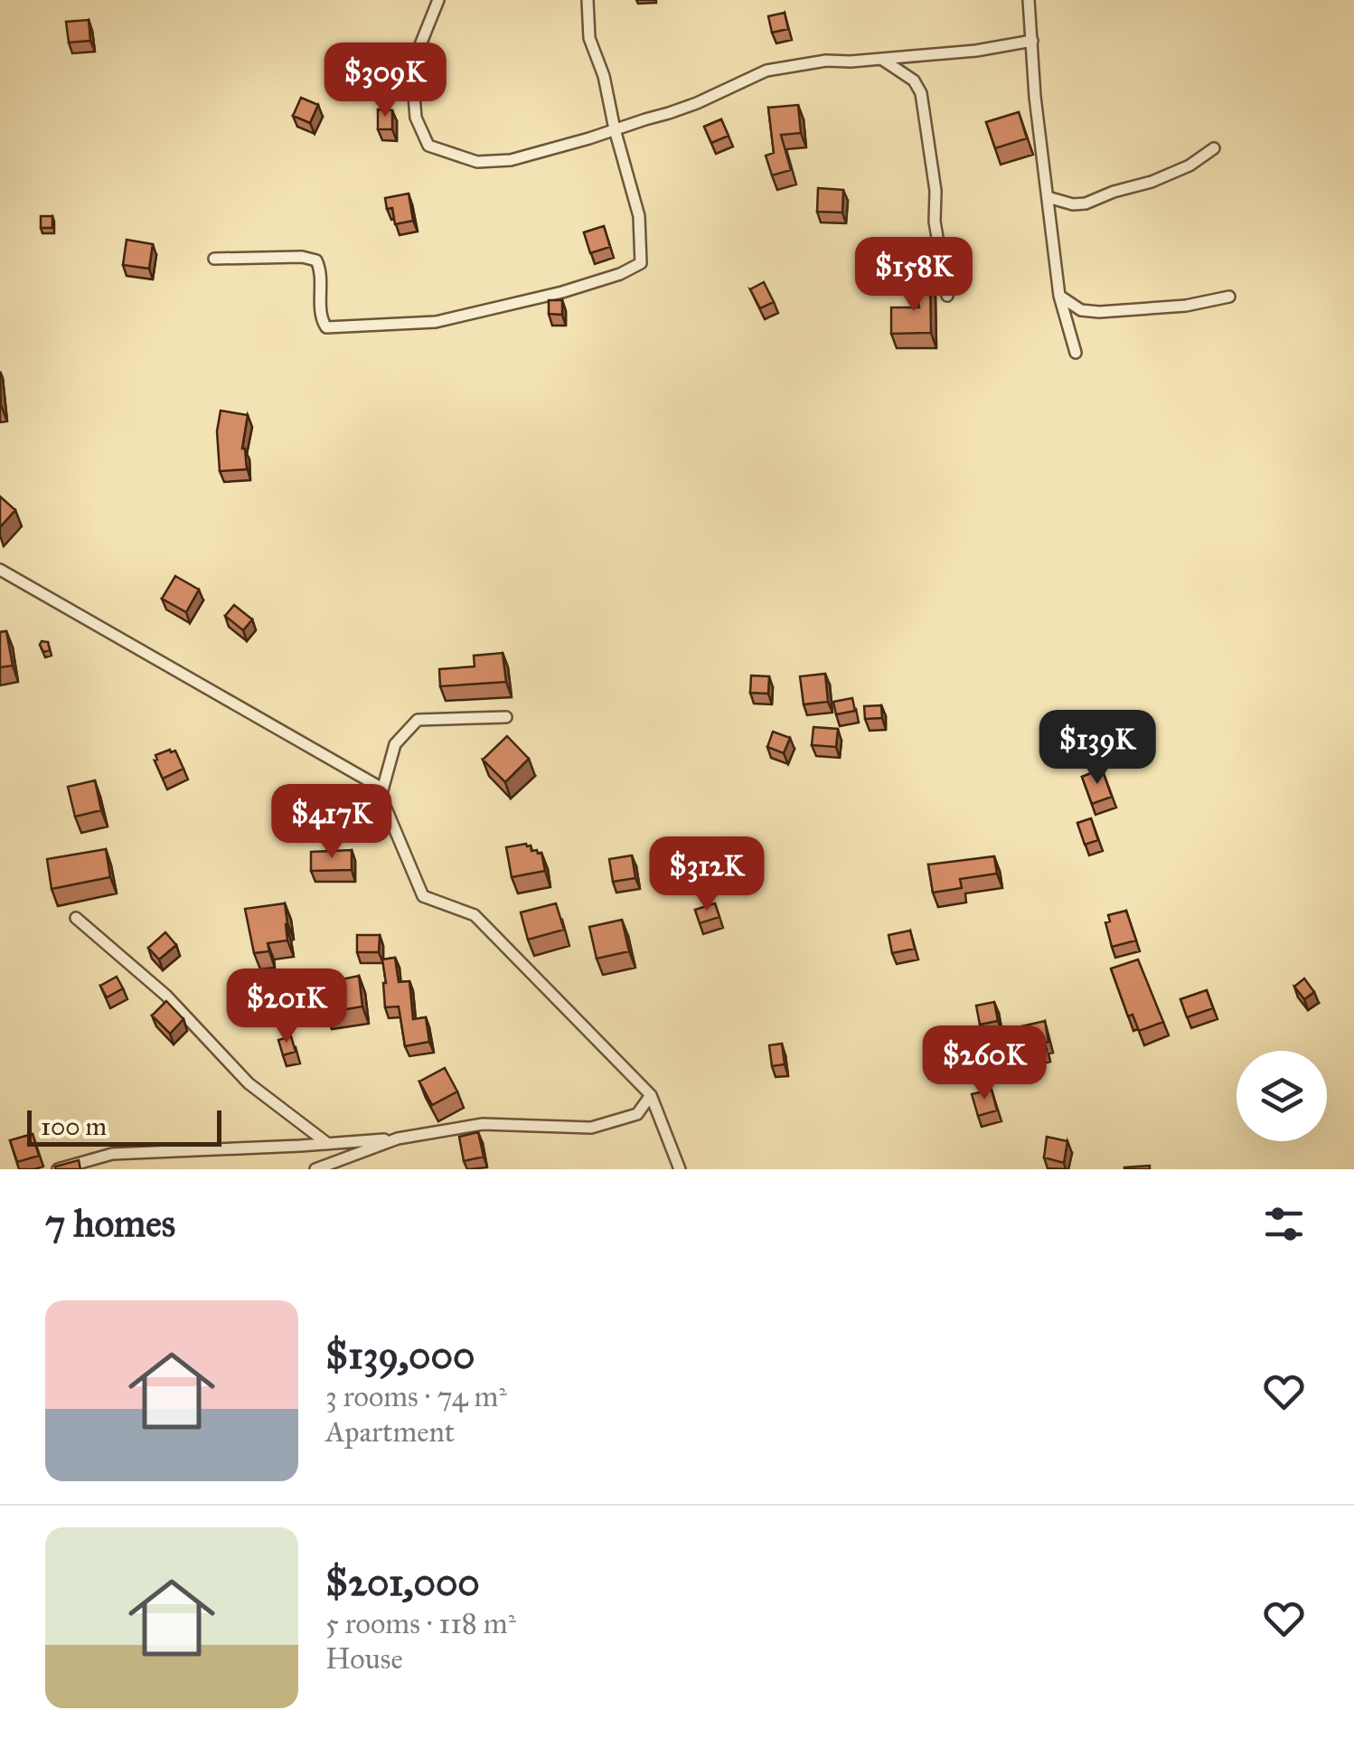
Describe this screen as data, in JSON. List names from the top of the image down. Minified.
{"scale_bar":"100 m","page":{"price":["$309K","$158K","$139K","$417K","$312K","$201K","$260K"],"scale":"100 m","heading":"7 homes","list":[{"name":"$139,000","note":"3 rooms · 74 m² · Apartment"},{"name":"$201,000","note":"5 rooms · 118 m² · House"}]}}
